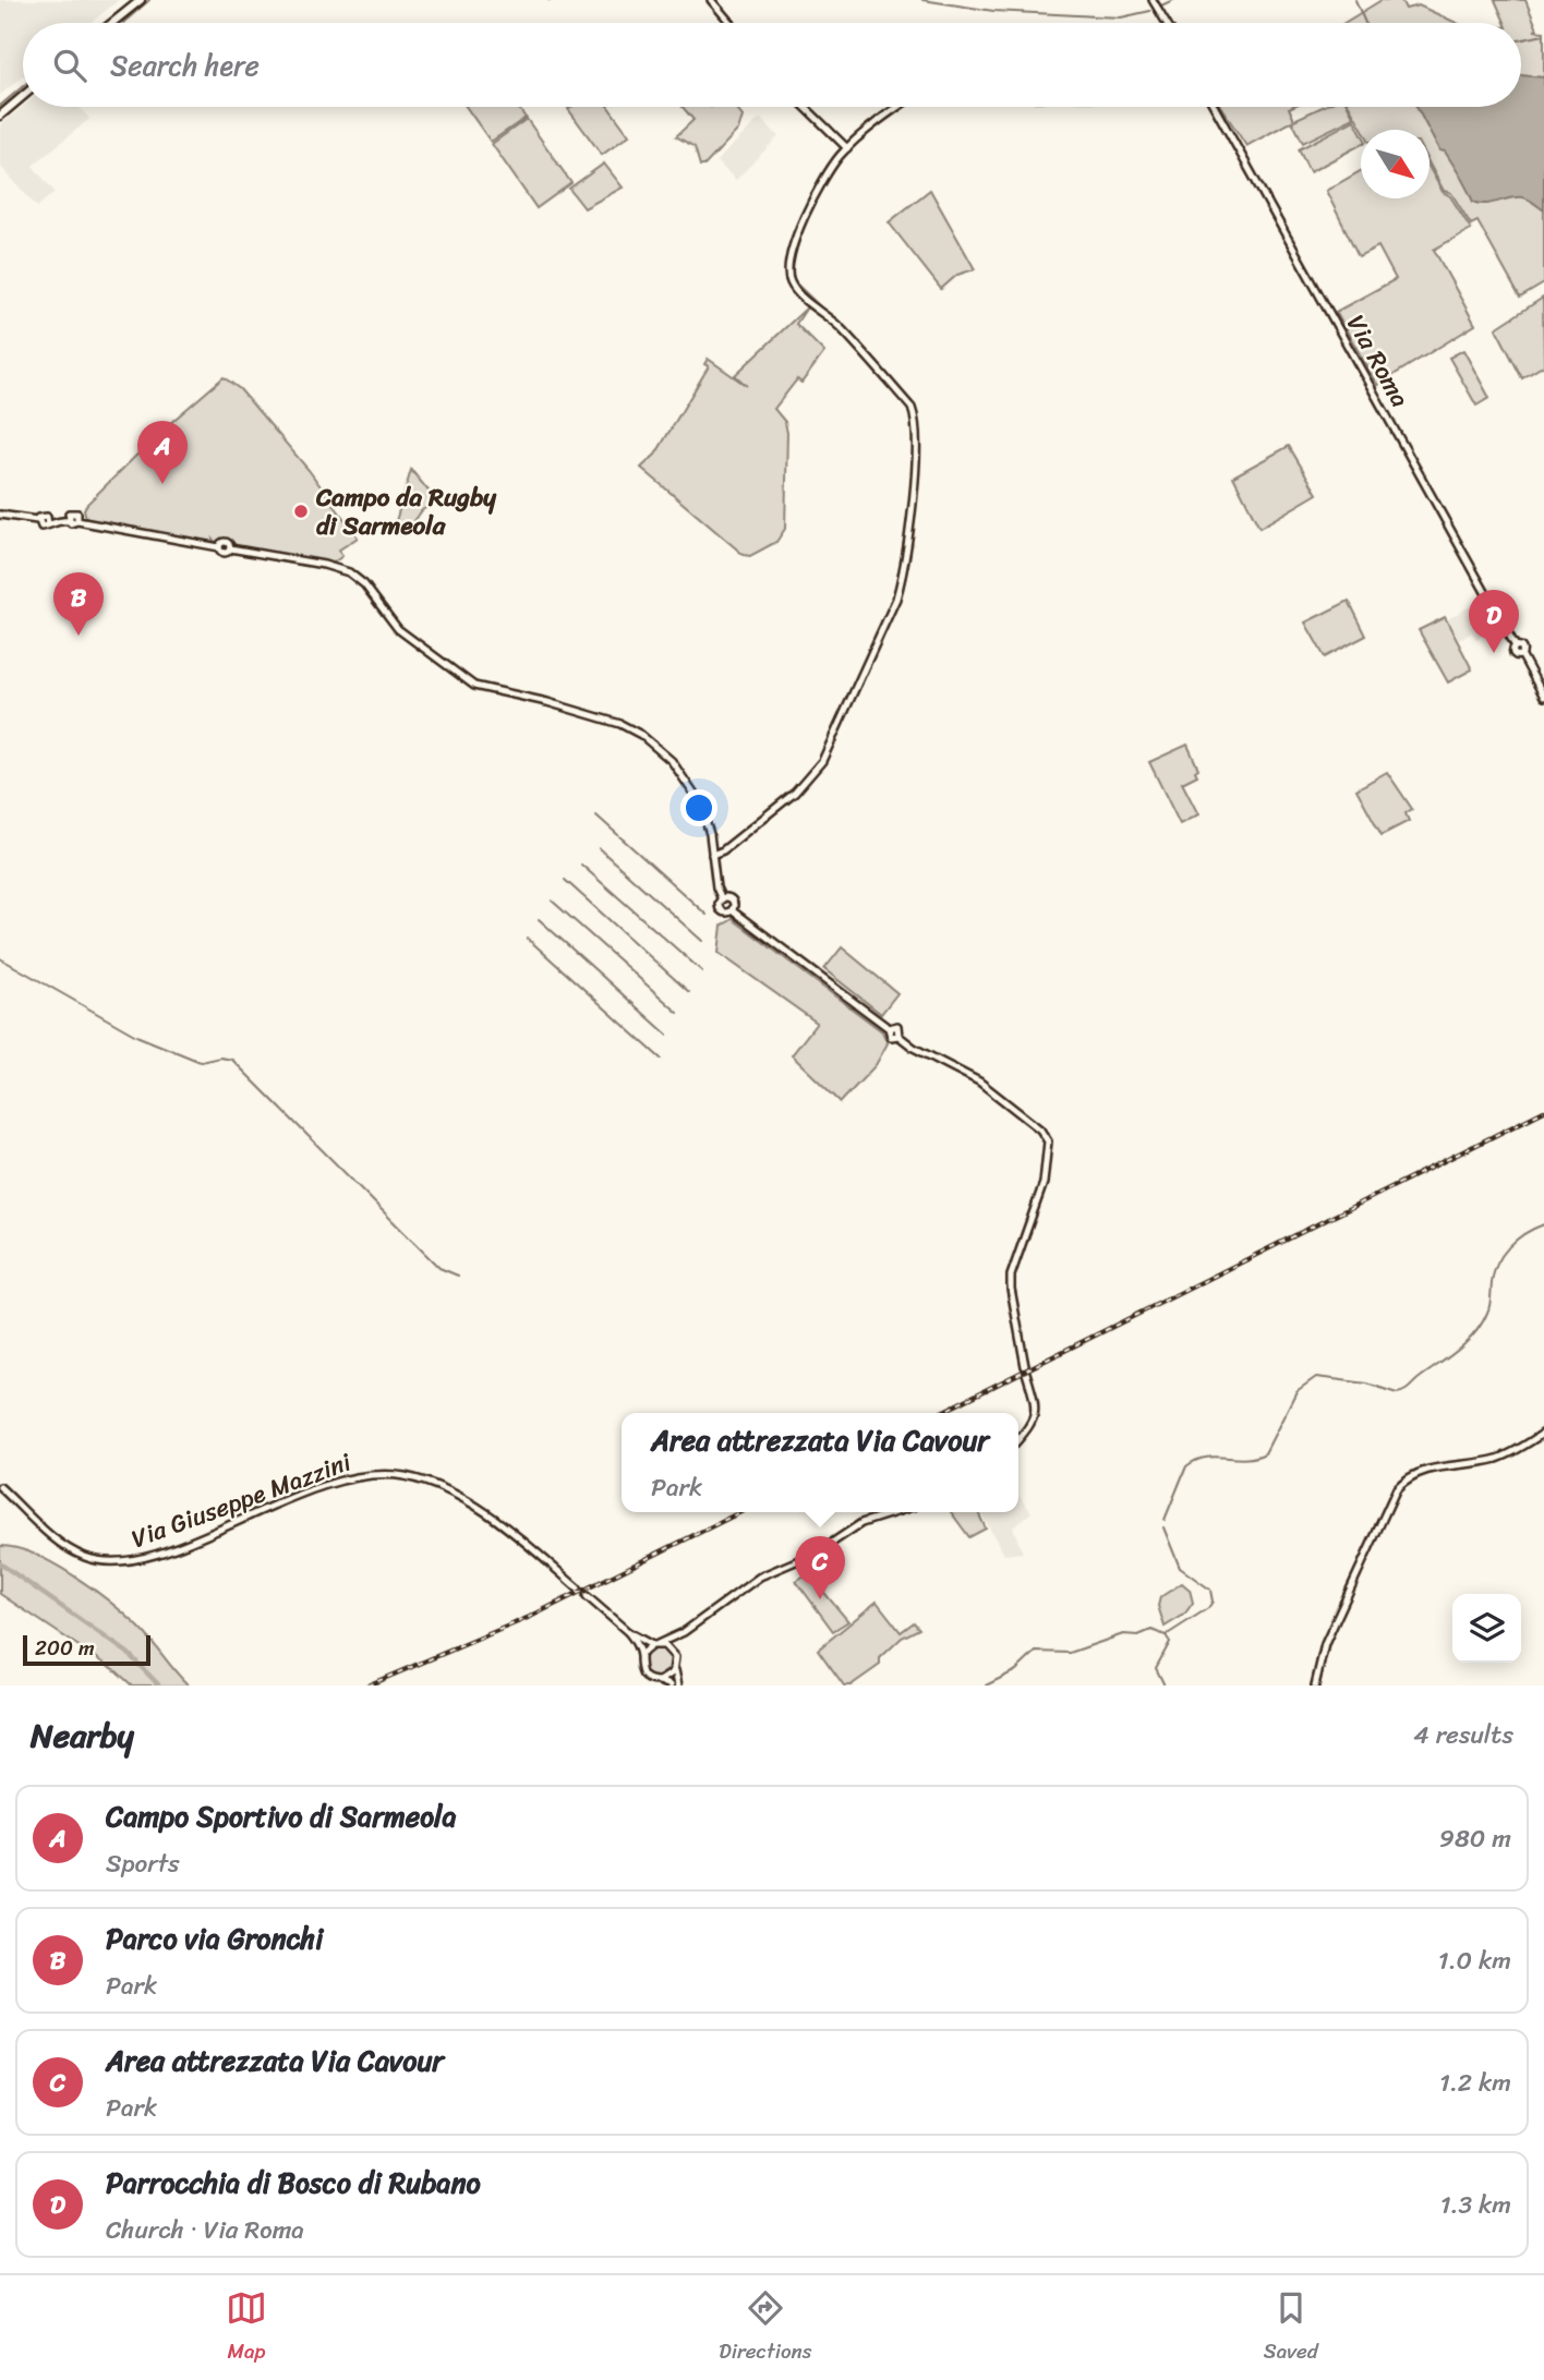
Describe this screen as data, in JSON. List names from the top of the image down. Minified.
{"streets":{"street":["Via Roma","Via Giuseppe Mazzini"]},"places":["Campo da Rugby di Sarmeola"],"scale_bar":"200 m","north":"bottom right","page":{"search":"Search here","pins":["A","B","D","C"],"popup":["Area attrezzata Via Cavour","Park"],"scale":"200 m","heading":["Nearby","4 results"],"list":[{"mark":"A","name":"Campo Sportivo di Sarmeola","note":"Sports","value":"980 m"},{"mark":"B","name":"Parco via Gronchi","note":"Park","value":"1.0 km"},{"mark":"C","name":"Area attrezzata Via Cavour","note":"Park","value":"1.2 km"},{"mark":"D","name":"Parrocchia di Bosco di Rubano","note":"Church · Via Roma","value":"1.3 km"}],"nav":["Map","Directions","Saved"]}}
